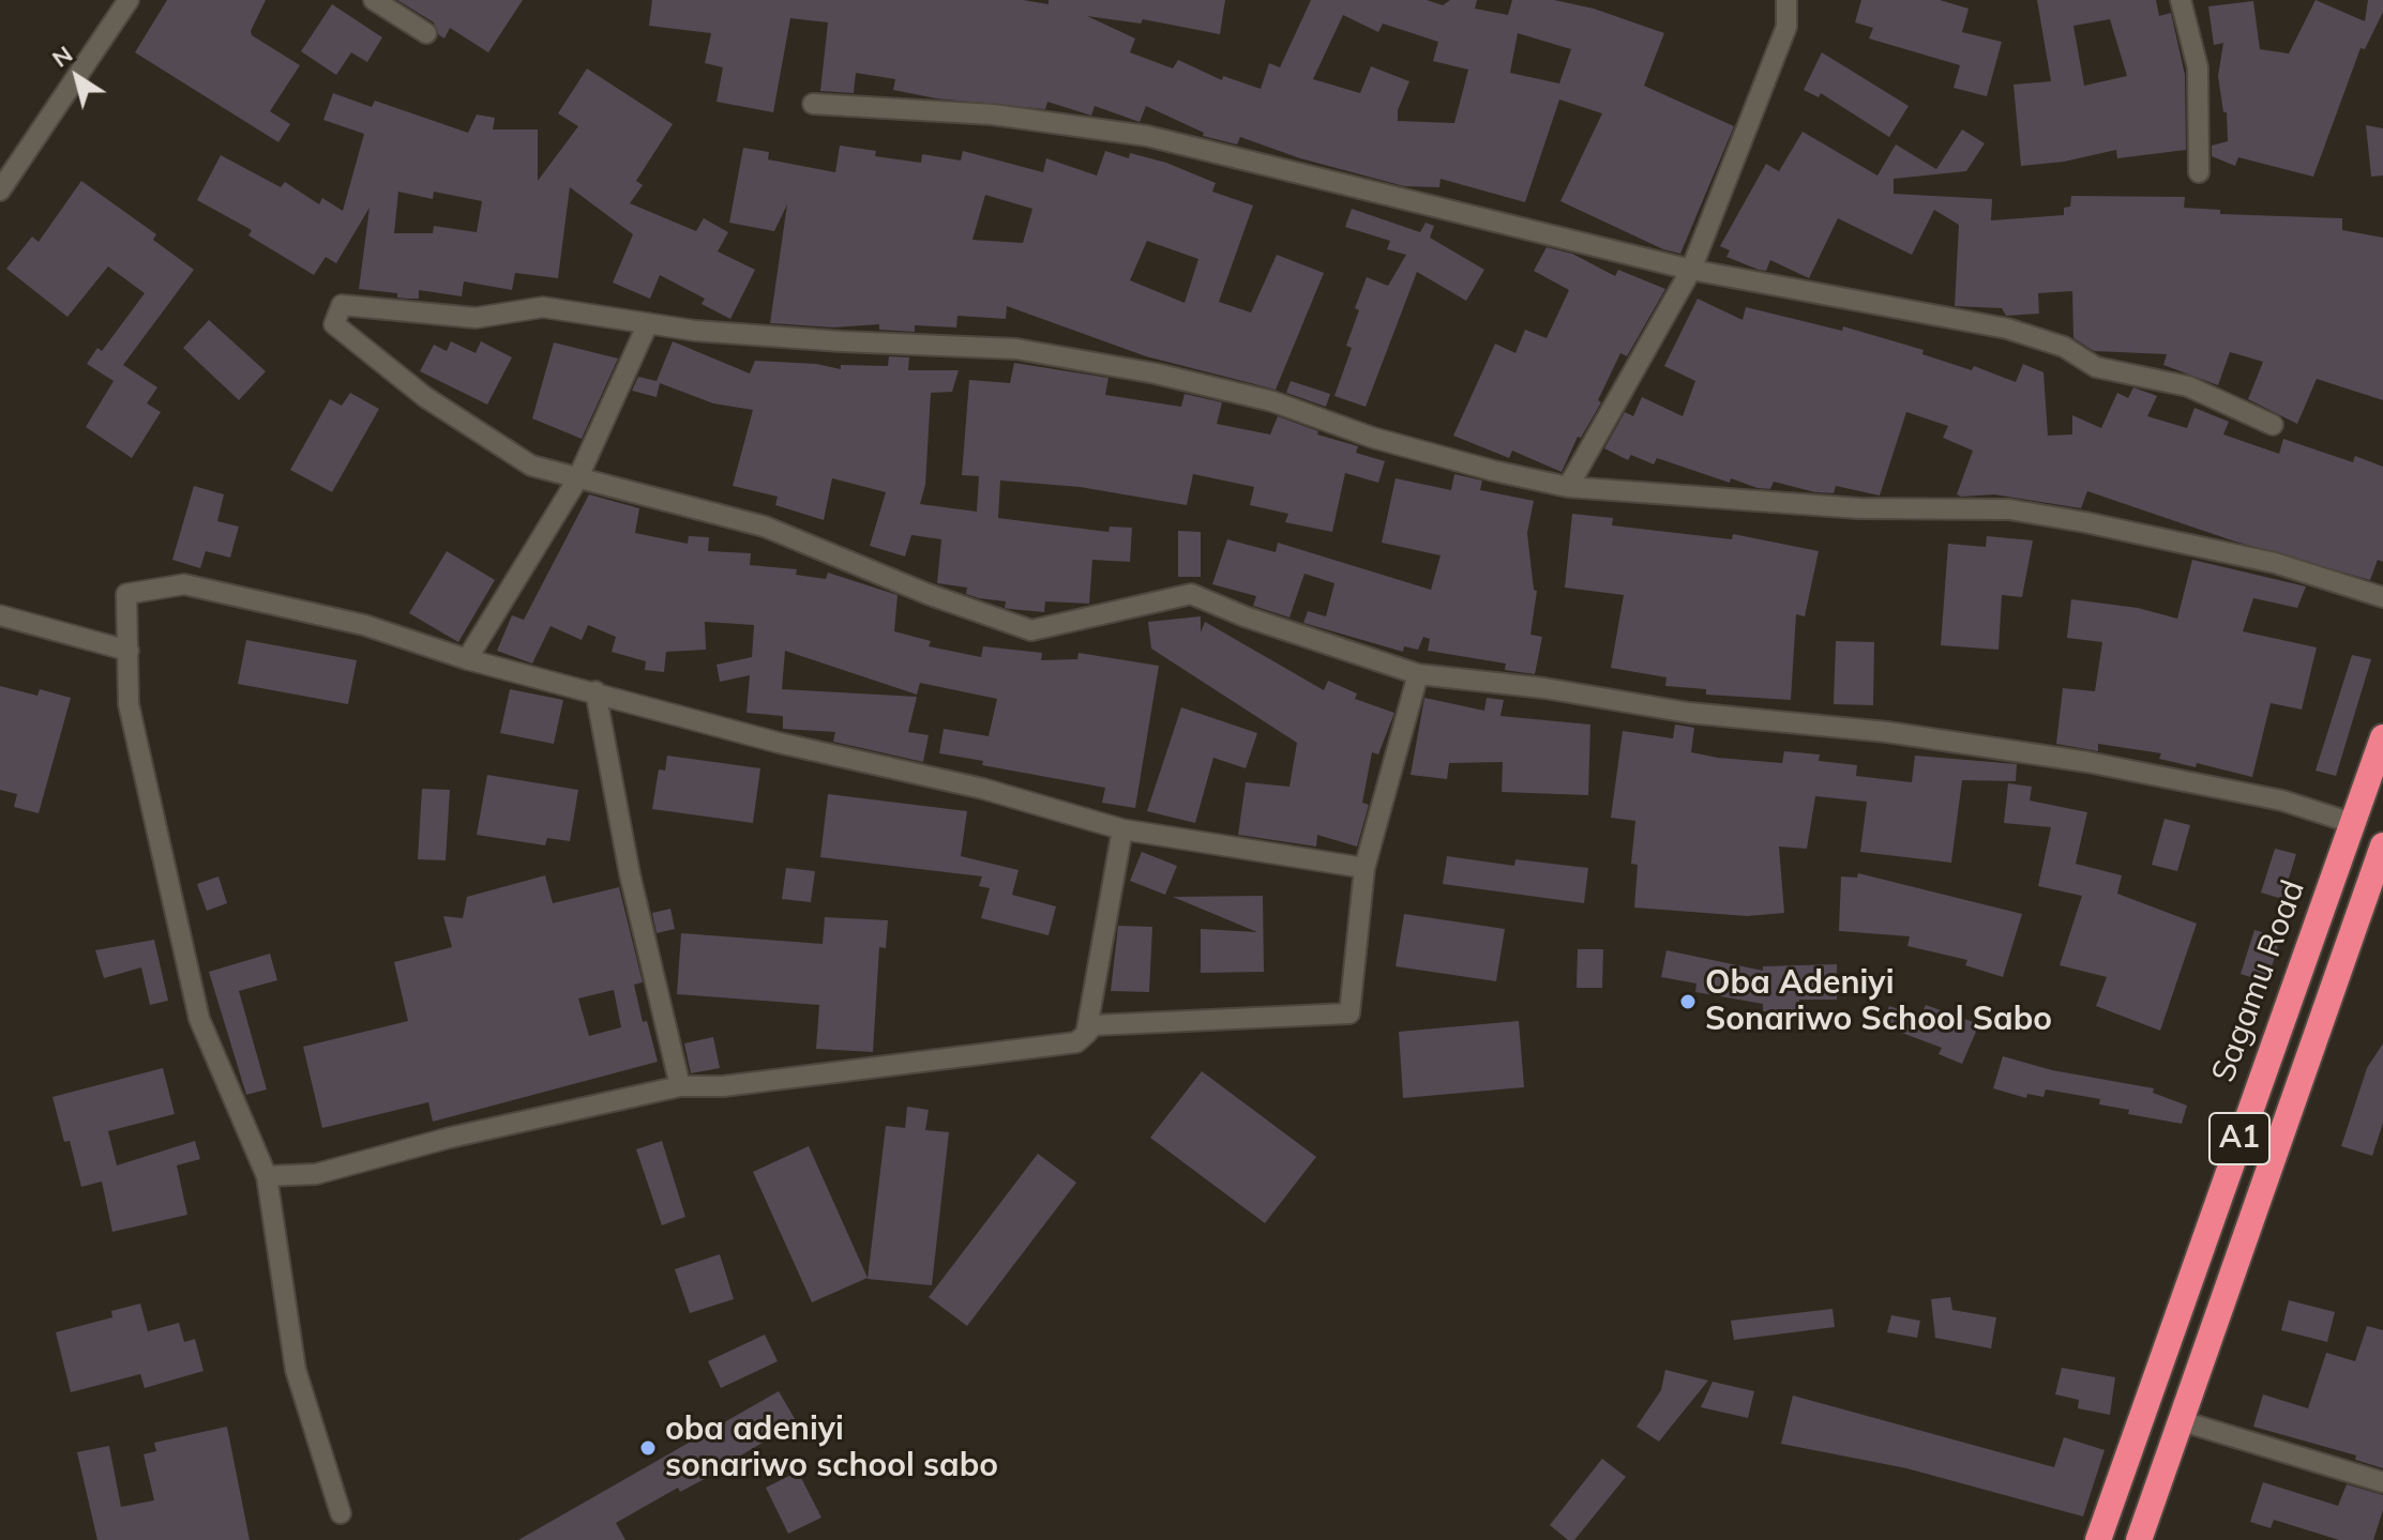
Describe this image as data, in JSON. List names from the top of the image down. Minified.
{"streets":{"highway":["Sagamu Road","A1"]},"places":["Oba Adeniyi Sonariwo School Sabo","oba adeniyi sonariwo school sabo"],"north":"top left"}
